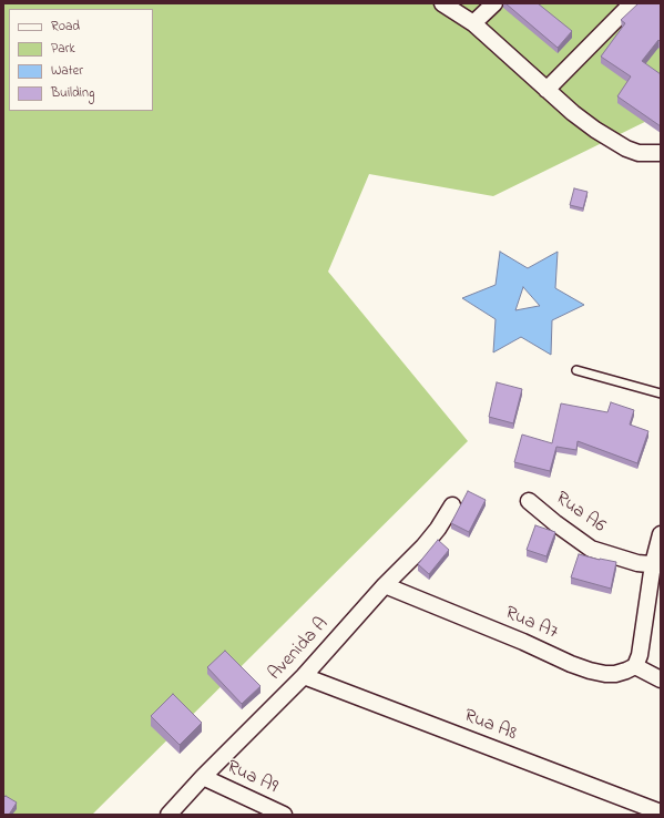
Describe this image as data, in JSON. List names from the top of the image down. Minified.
{"streets":{"street":["Rua A6","Rua A7","Avenida A","Rua A8","Rua A9"]},"crossings":[["Rua A7","Avenida A"],["Avenida A","Rua A8"],["Avenida A","Rua A9"]],"legend":["Road","Park","Water","Building"]}
